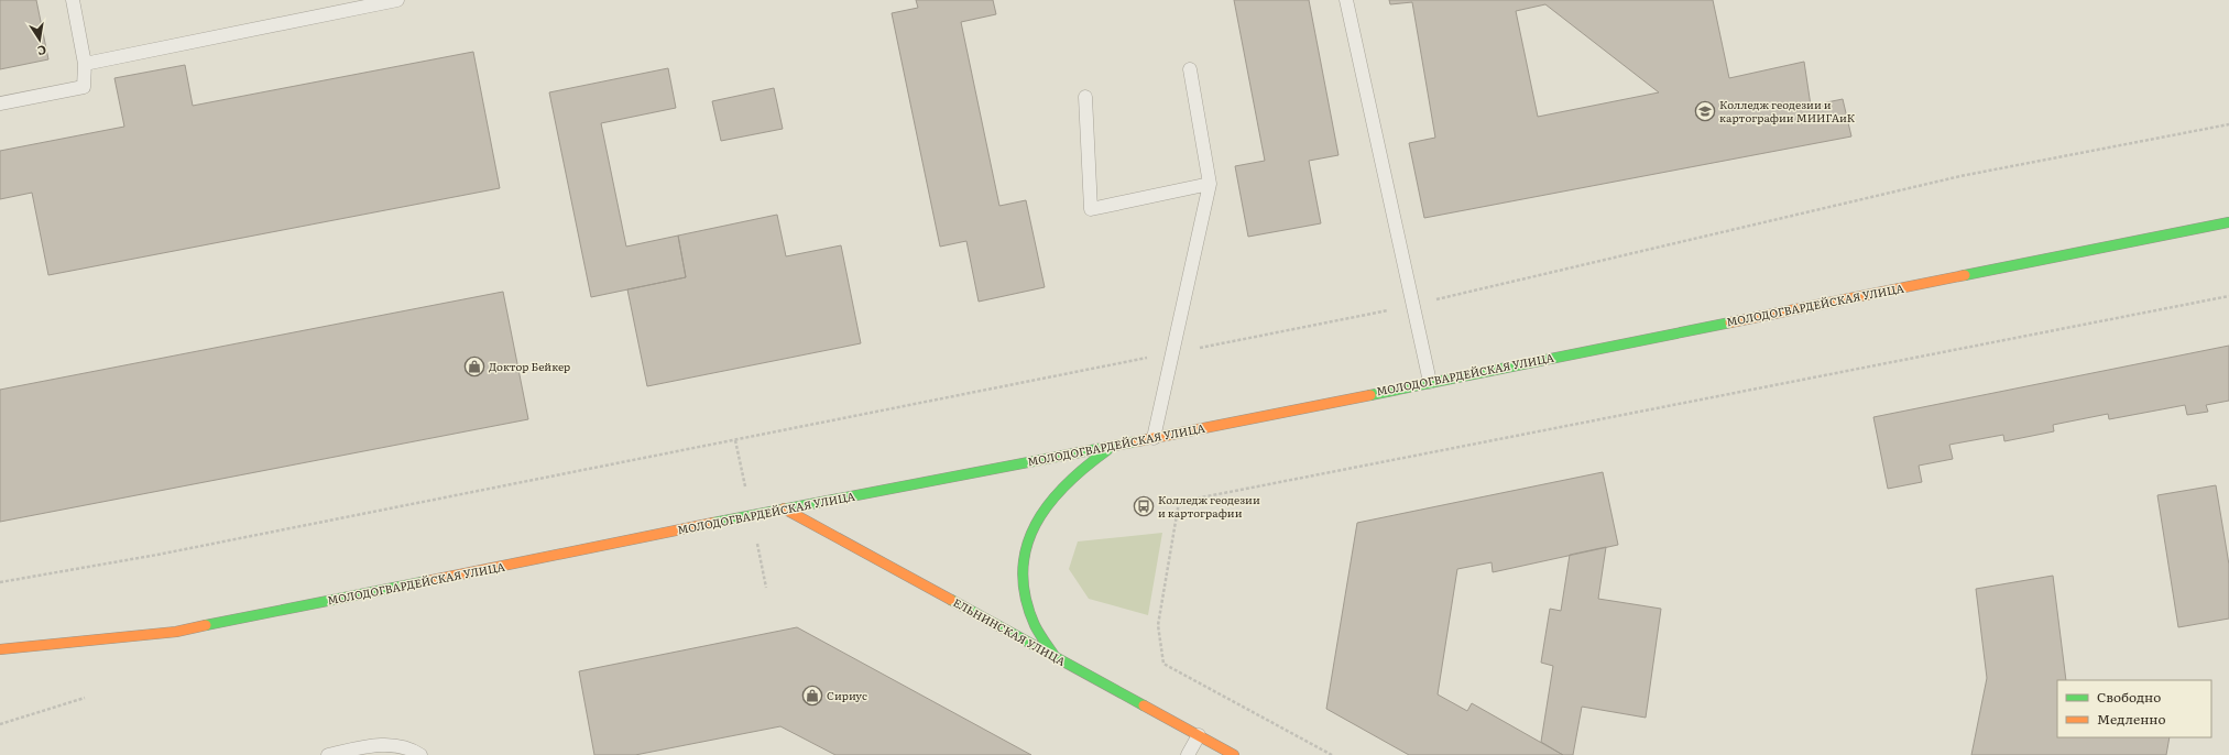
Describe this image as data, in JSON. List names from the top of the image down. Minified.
{"streets":{"street":["МОЛОДОГВАРДЕЙСКАЯ УЛИЦА","ЕЛЬНИНСКАЯ УЛИЦА"]},"crossings":[["МОЛОДОГВАРДЕЙСКАЯ УЛИЦА","ЕЛЬНИНСКАЯ УЛИЦА"]],"places":{"school or university":["Колледж геодезии и картографии МИИГАиК"],"shop":["Доктор Бейкер","Сириус"],"bus stop":["Колледж геодезии и картографии"]},"legend":["Свободно","Медленно"],"north":"bottom"}
